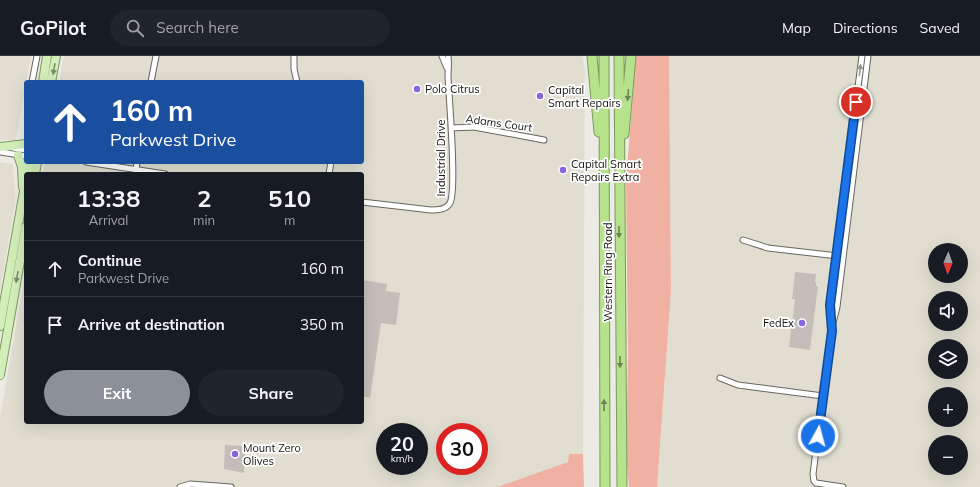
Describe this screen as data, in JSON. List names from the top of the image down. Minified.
{"streets":{"highway":["Western Ring Road"],"street":["Adams Court","Industrial Drive"]},"crossings":[["Adams Court","Industrial Drive"]],"places":["Polo Citrus","Capital Smart Repairs","Capital Smart Repairs Extra","FedEx","Mount Zero Olives"],"north":"bottom","page":{"header":"GoPilot","search":"Search here","nav":["Map","Directions","Saved"],"turn":["160 m","Parkwest Drive"],"eta":["13:38","Arrival","2","min","510","m"],"list":[{"name":"Continue","note":"Parkwest Drive","value":"160 m"},{"name":"Arrive at destination","value":"350 m"}],"map_buttons":["+","−"],"buttons":["Exit","Share"],"speed":"20 km/h","limit":"30"}}
